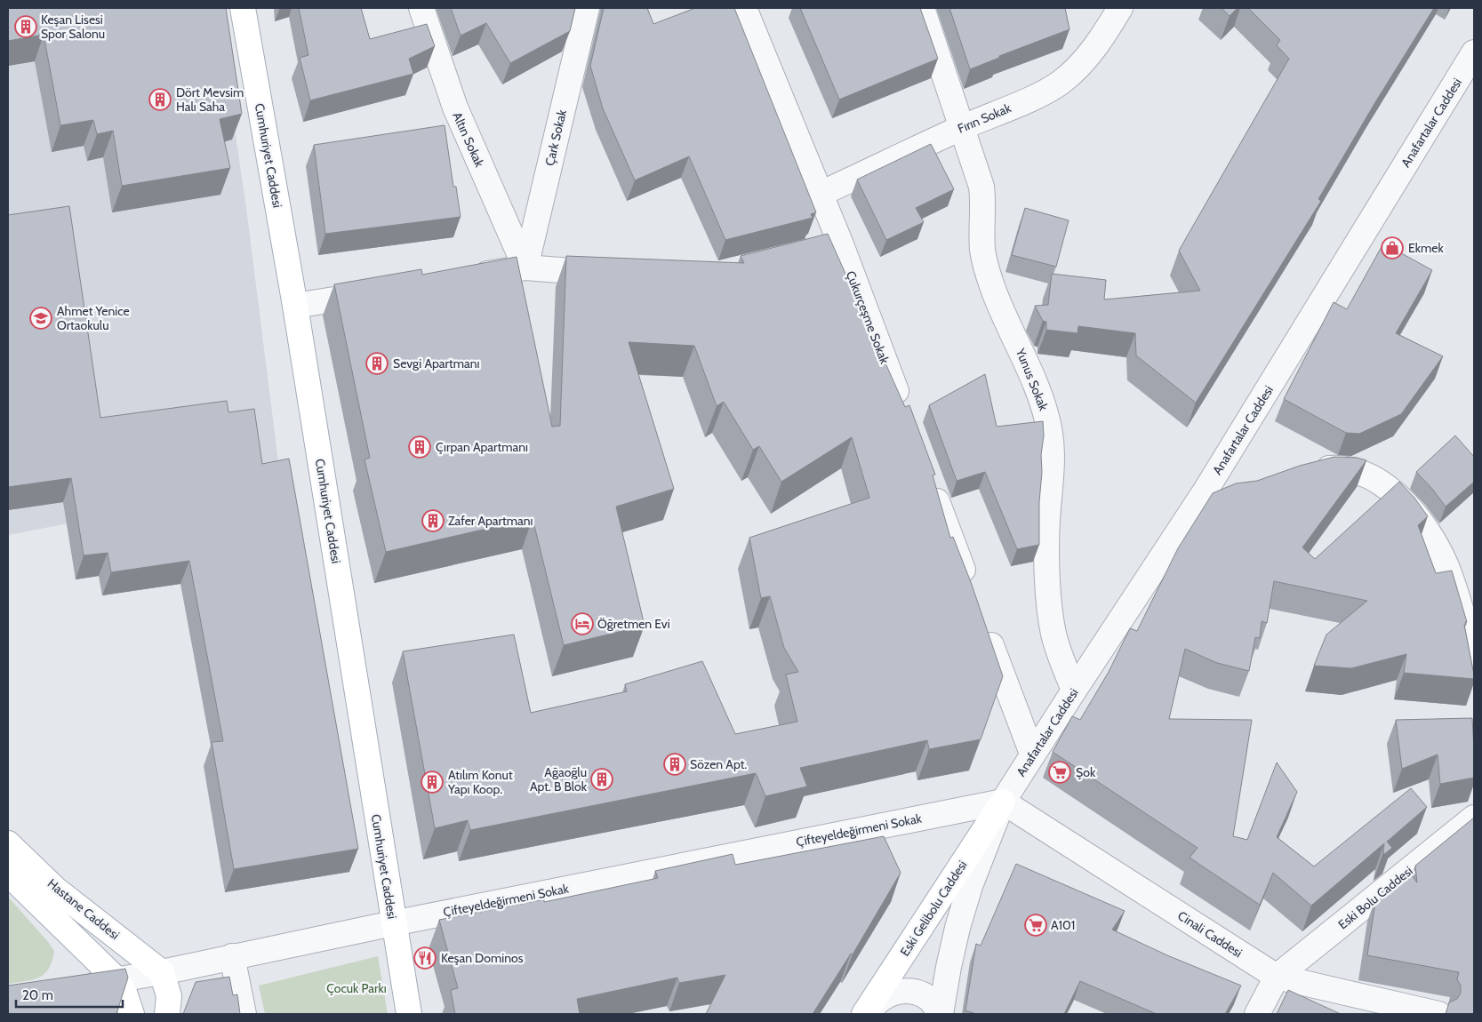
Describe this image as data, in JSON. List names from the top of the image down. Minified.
{"streets":{"main road":["Cumhuriyet Caddesi","Eski Gelibolu Caddesi","Hastane Caddesi"],"street":["Fırın Sokak","Anafartalar Caddesi","Çark Sokak","Altın Sokak","Çukurçeşme Sokak","Yunus Sokak","Çifteyeldeğirmeni Sokak","Eski Bolu Caddesi","Cinali Caddesi"]},"crossings":[["Fırın Sokak","Çukurçeşme Sokak"],["Fırın Sokak","Yunus Sokak"],["Anafartalar Caddesi","Yunus Sokak"],["Anafartalar Caddesi","Çifteyeldeğirmeni Sokak"],["Anafartalar Caddesi","Eski Gelibolu Caddesi"],["Anafartalar Caddesi","Cinali Caddesi"],["Çark Sokak","Altın Sokak"],["Cumhuriyet Caddesi","Çifteyeldeğirmeni Sokak"],["Çifteyeldeğirmeni Sokak","Eski Gelibolu Caddesi"],["Çifteyeldeğirmeni Sokak","Hastane Caddesi"],["Çifteyeldeğirmeni Sokak","Cinali Caddesi"],["Eski Bolu Caddesi","Cinali Caddesi"],["Eski Gelibolu Caddesi","Cinali Caddesi"]],"parks":["Çocuk Parkı"],"places":{"building":["Keşan Lisesi Spor Salonu","Dört Mevsim Halı Saha","Sevgi Apartmanı","Çırpan Apartmanı","Zafer Apartmanı","Sözen Apt.","Ağaoğlu Apt. B Blok","Atılım Konut Yapı Koop."],"shop":["Ekmek"],"school or university":["Ahmet Yenice Ortaokulu"],"hotel":["Öğretmen Evi"],"supermarket":["Şok","A101"],"restaurant":["Keşan Dominos"]},"scale_bar":"20 m"}
